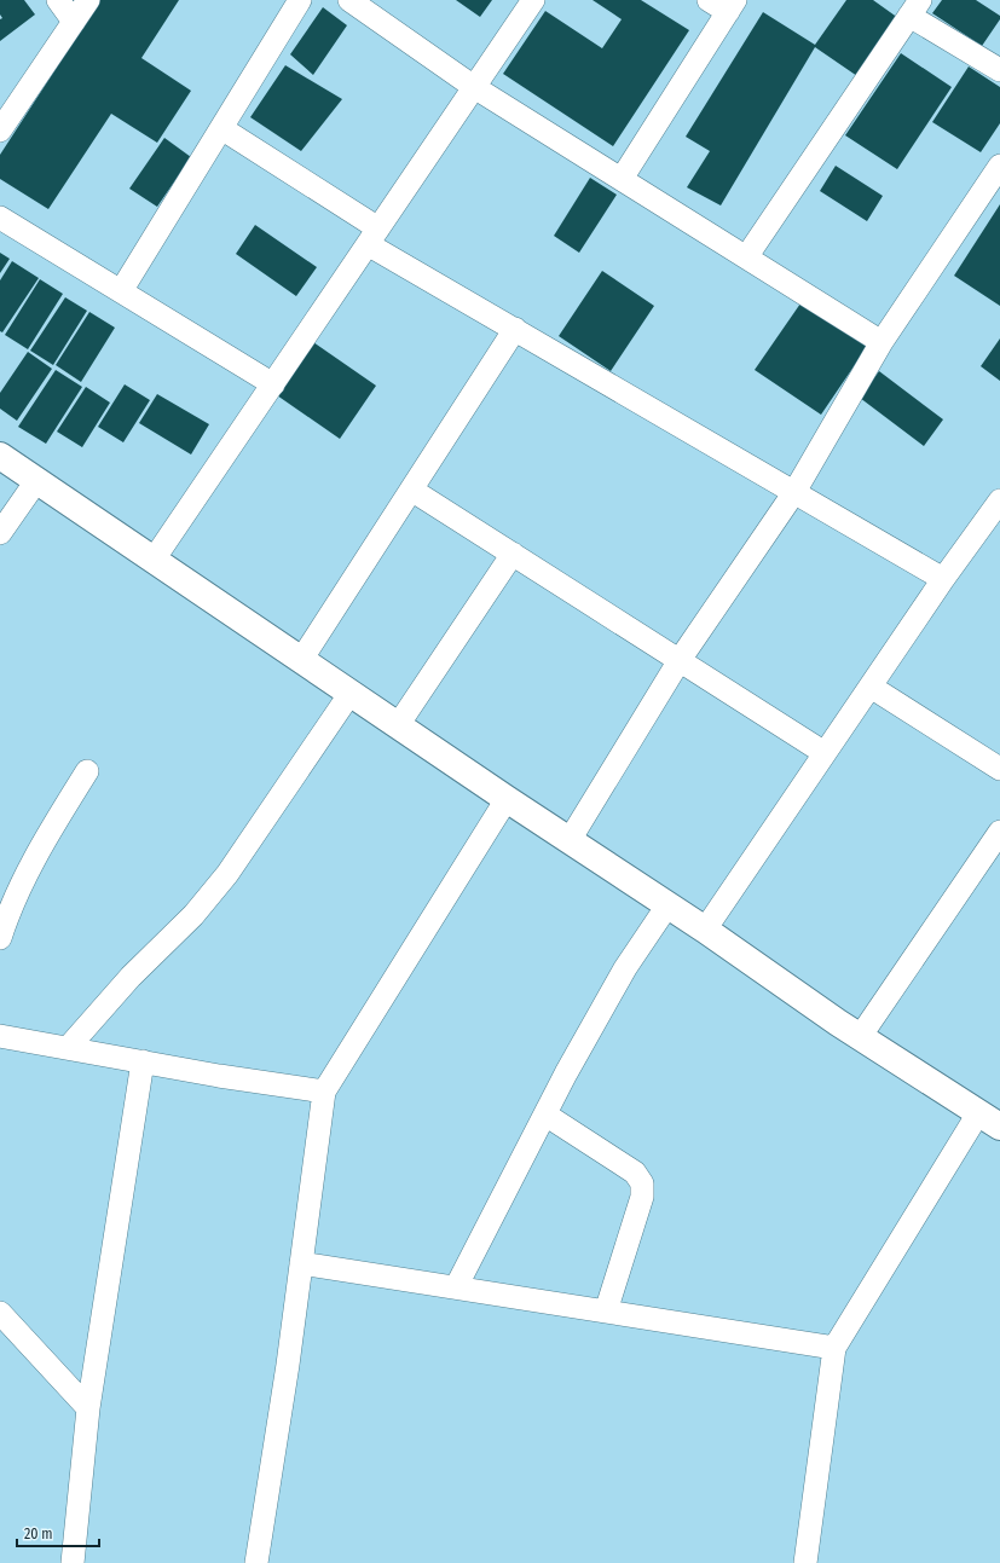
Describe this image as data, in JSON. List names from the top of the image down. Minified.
{"scale_bar":"20 m"}
